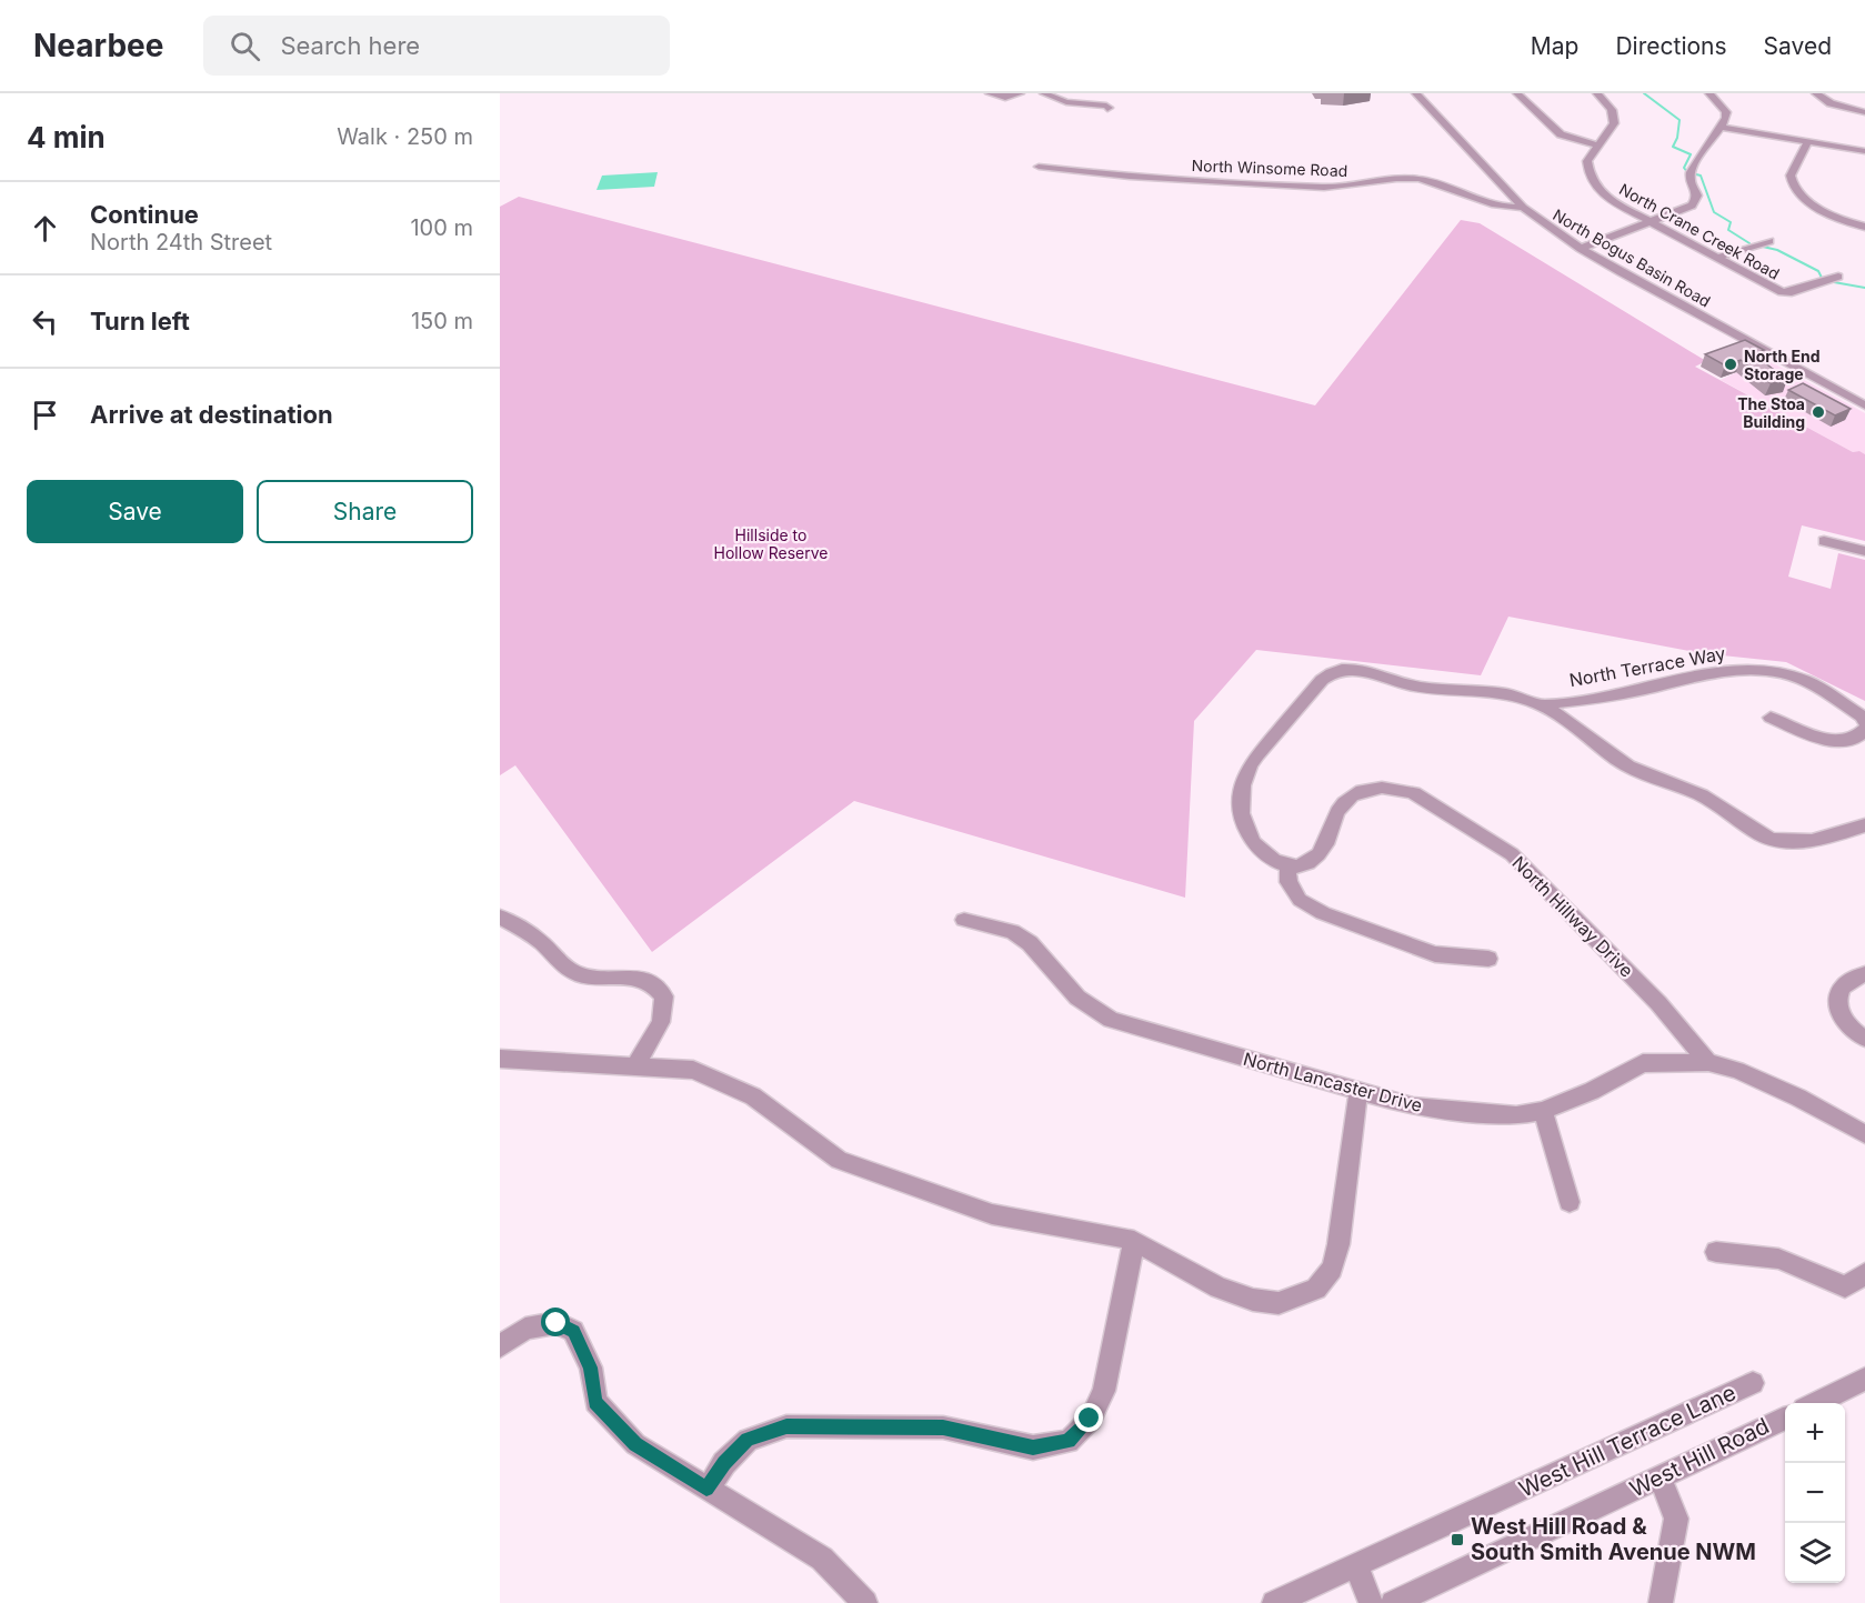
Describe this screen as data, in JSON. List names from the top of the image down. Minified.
{"streets":{"street":["North Winsome Road","North Crane Creek Road","North Bogus Basin Road","North Terrace Way","North Hillway Drive","North Lancaster Drive","West Hill Terrace Lane","West Hill Road"]},"crossings":[["North Winsome Road","North Bogus Basin Road"],["North Hillway Drive","North Lancaster Drive"]],"parks":["Hillside to Hollow Reserve"],"places":{"other":["North End Storage","The Stoa Building"],"transit":["West Hill Road & South Smith Avenue NWM"]},"page":{"header":"Nearbee","search":"Search here","nav":["Map","Directions","Saved"],"heading":["4 min","Walk · 250 m"],"list":[["Continue","North 24th Street","100 m"],["Turn left","150 m"],"Arrive at destination"],"buttons":["Save","Share"],"map_buttons":["+","−"]}}
